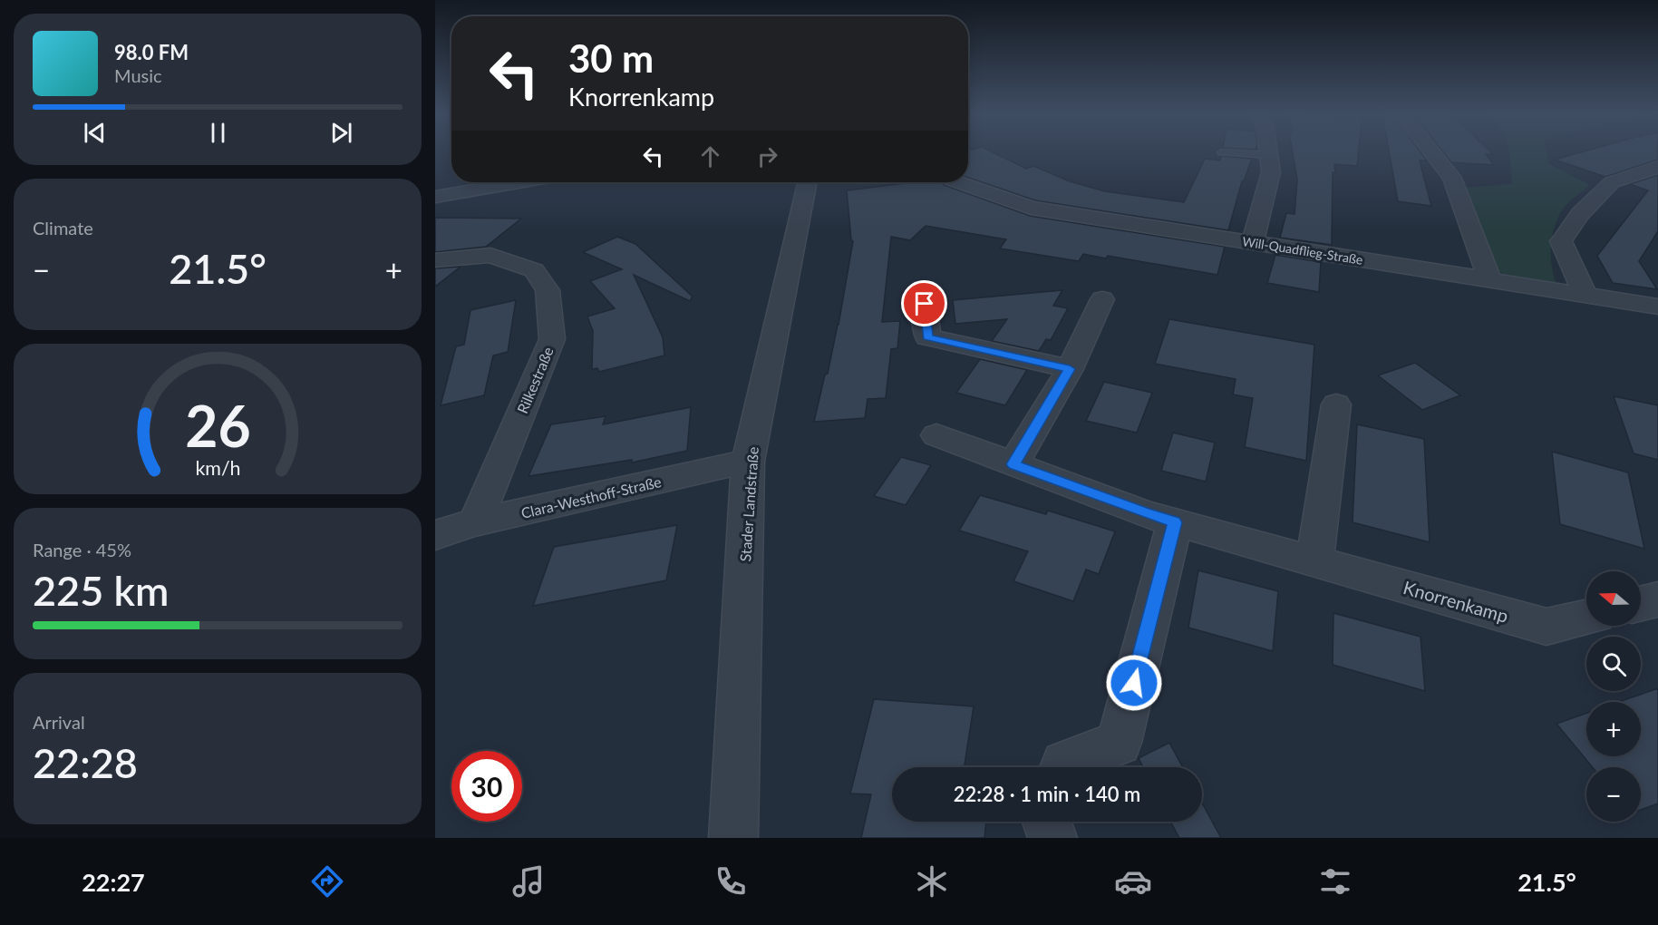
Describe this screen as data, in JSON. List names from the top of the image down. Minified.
{"streets":{"street":["Will-Quadflieg-Straße","Rilkestraße","Clara-Westhoff-Straße","Stader Landstraße","Knorrenkamp"]},"crossings":[["Rilkestraße","Clara-Westhoff-Straße"],["Clara-Westhoff-Straße","Stader Landstraße"]],"north":"left","page":{"turn":["30 m","Knorrenkamp"],"song":["98.0 FM","Music"],"tile":["Climate",["Range · 45%","225 km"],["Arrival","22:28"]],"heat":["−","21.5°","+"],"map_buttons":["+","−"],"limit":"30","trip":"22:28 · 1 min · 140 m","tabs":["22:27","21.5°"],"gauge":["26","km/h"]}}
